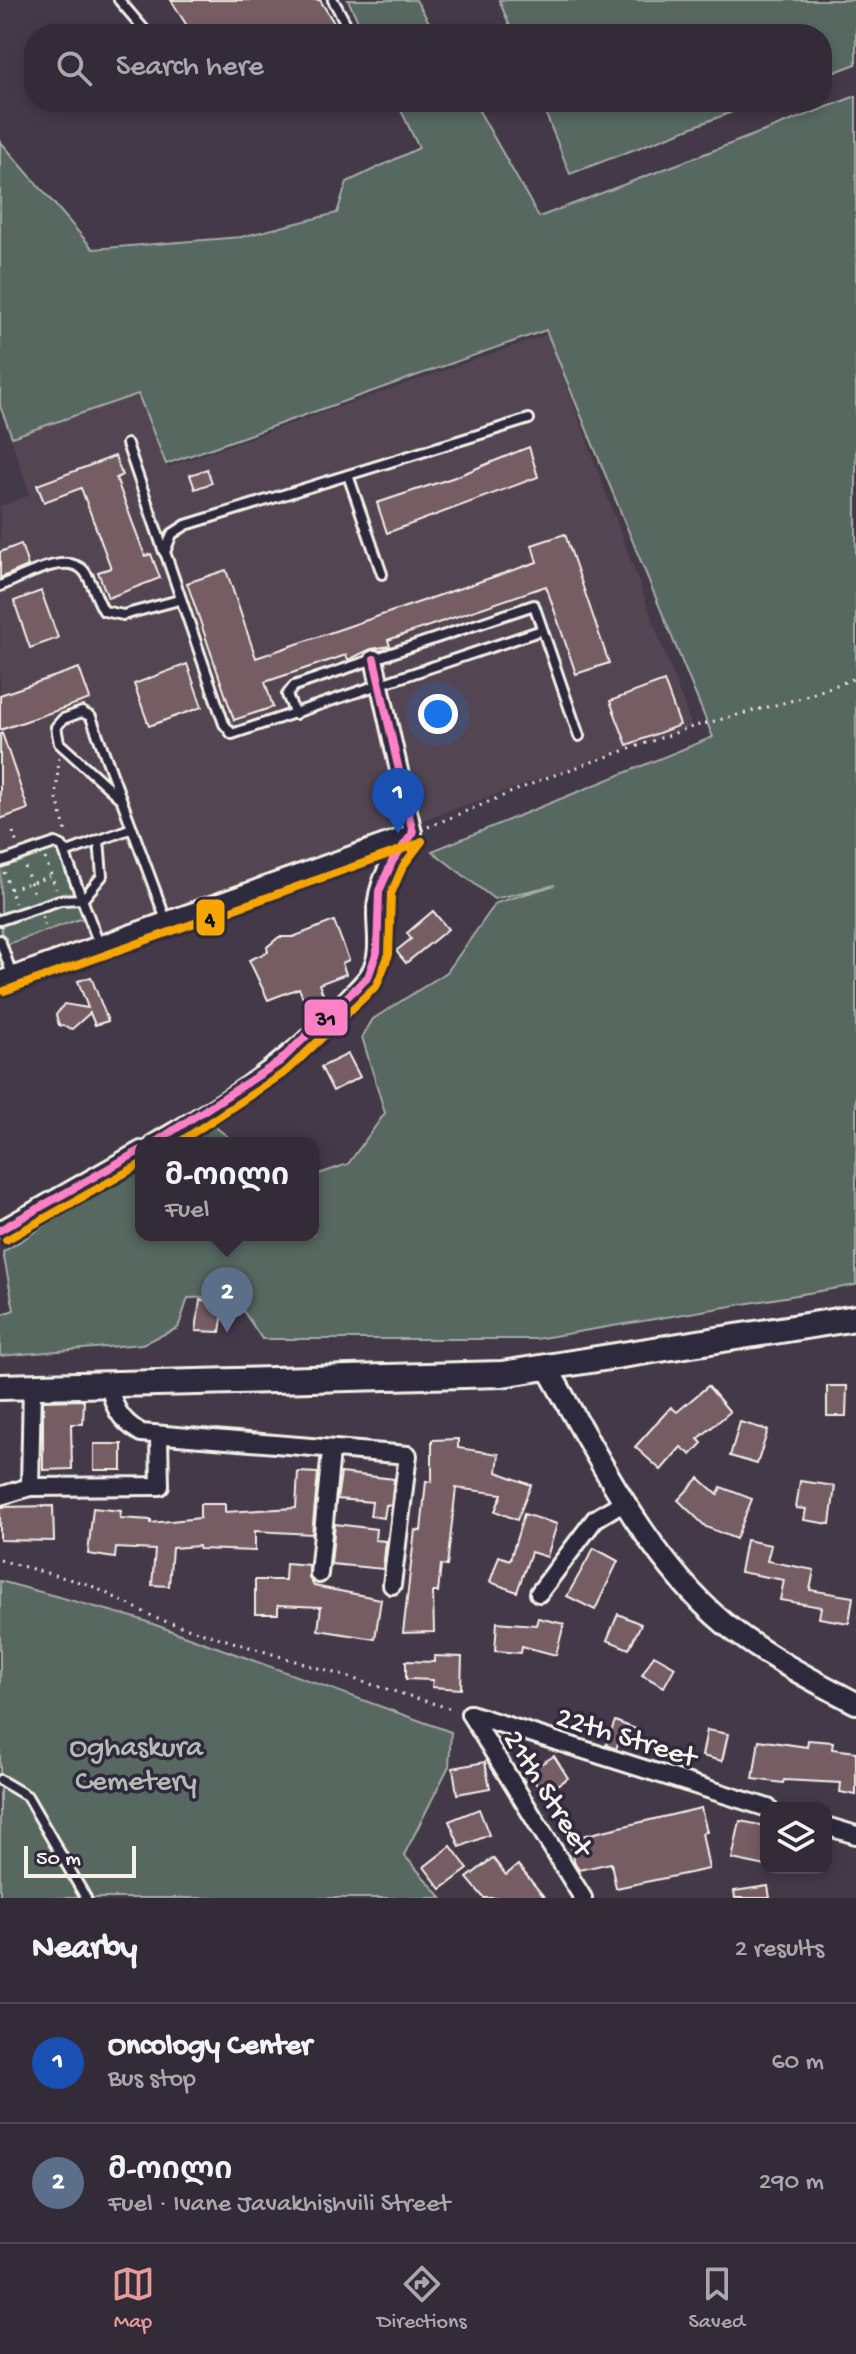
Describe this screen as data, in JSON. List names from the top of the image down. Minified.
{"streets":{"street":["22th Street","21th Street"]},"crossings":[["22th Street","21th Street"]],"parks":["Oghaskura Cemetery"],"lines":["transit line 31","transit line 4"],"scale_bar":"50 m","page":{"search":"Search here","pins":["1","2"],"popup":["მ-ოილი","Fuel"],"scale":"50 m","heading":["Nearby","2 results"],"list":[{"mark":"1","name":"Oncology Center","note":"Bus stop","value":"60 m"},{"mark":"2","name":"მ-ოილი","note":"Fuel · Ivane Javakhishvili Street","value":"290 m"}],"nav":["Map","Directions","Saved"]}}
